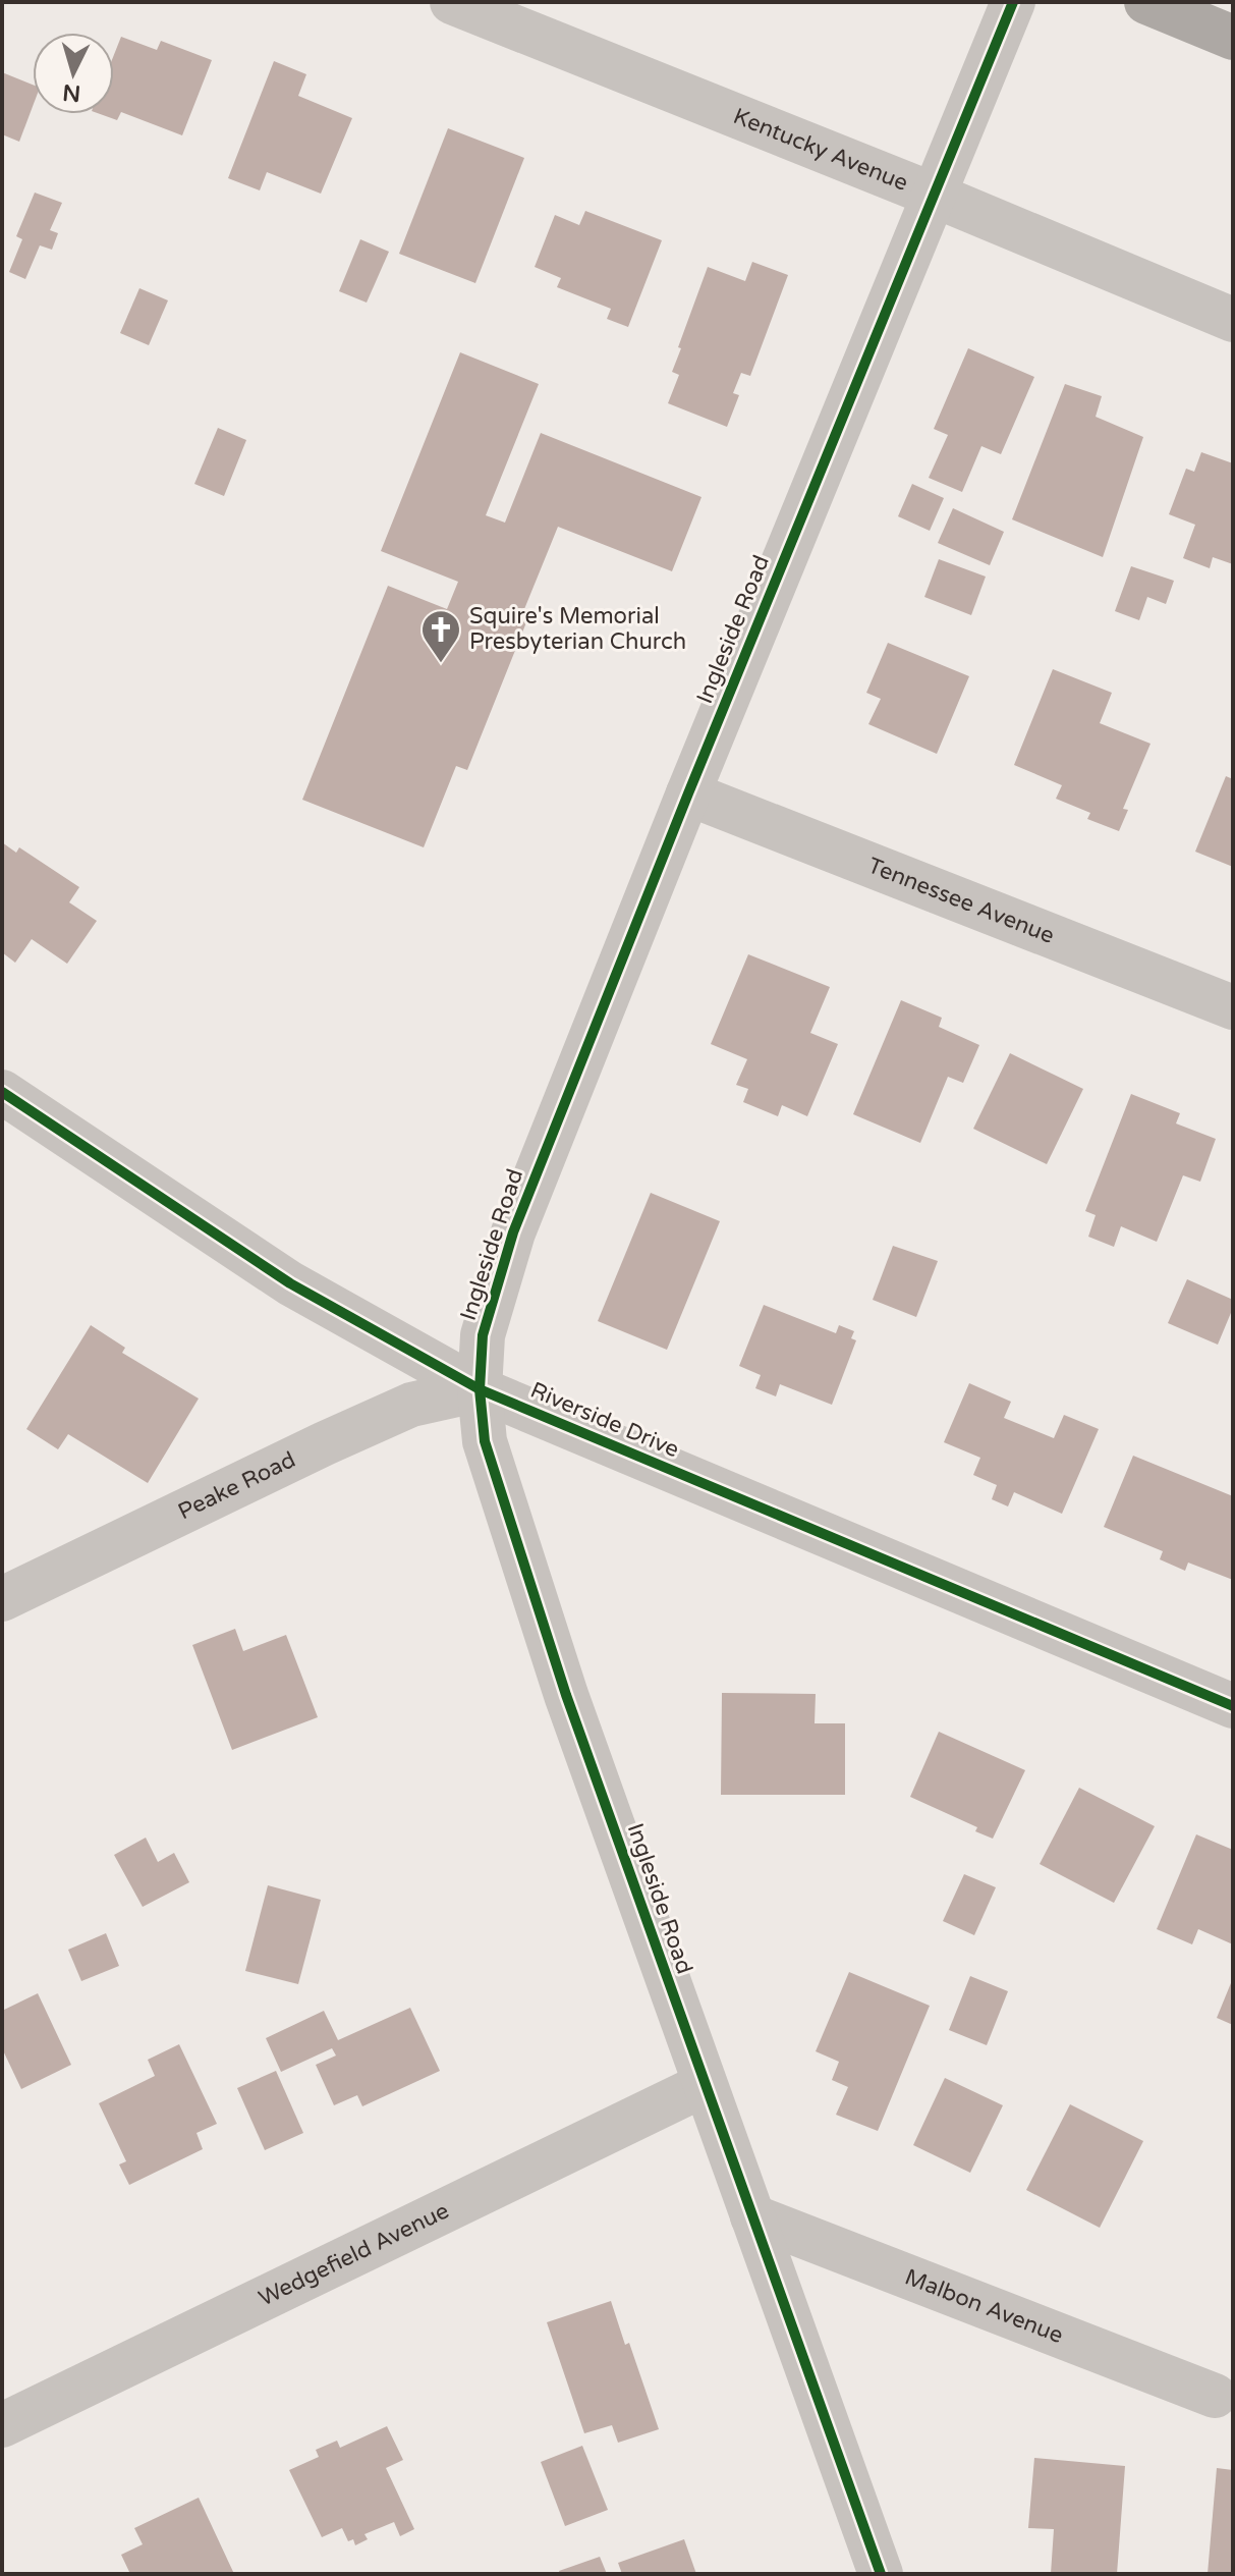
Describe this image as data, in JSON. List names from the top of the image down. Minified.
{"streets":{"street":["Kentucky Avenue","Ingleside Road","Tennessee Avenue","Riverside Drive","Peake Road","Wedgefield Avenue","Malbon Avenue"]},"crossings":[["Kentucky Avenue","Ingleside Road"],["Ingleside Road","Tennessee Avenue"],["Ingleside Road","Riverside Drive"],["Ingleside Road","Peake Road"],["Ingleside Road","Wedgefield Avenue"],["Ingleside Road","Malbon Avenue"],["Riverside Drive","Peake Road"]],"places":{"church":["Squire's Memorial Presbyterian Church"]},"north":"bottom"}
